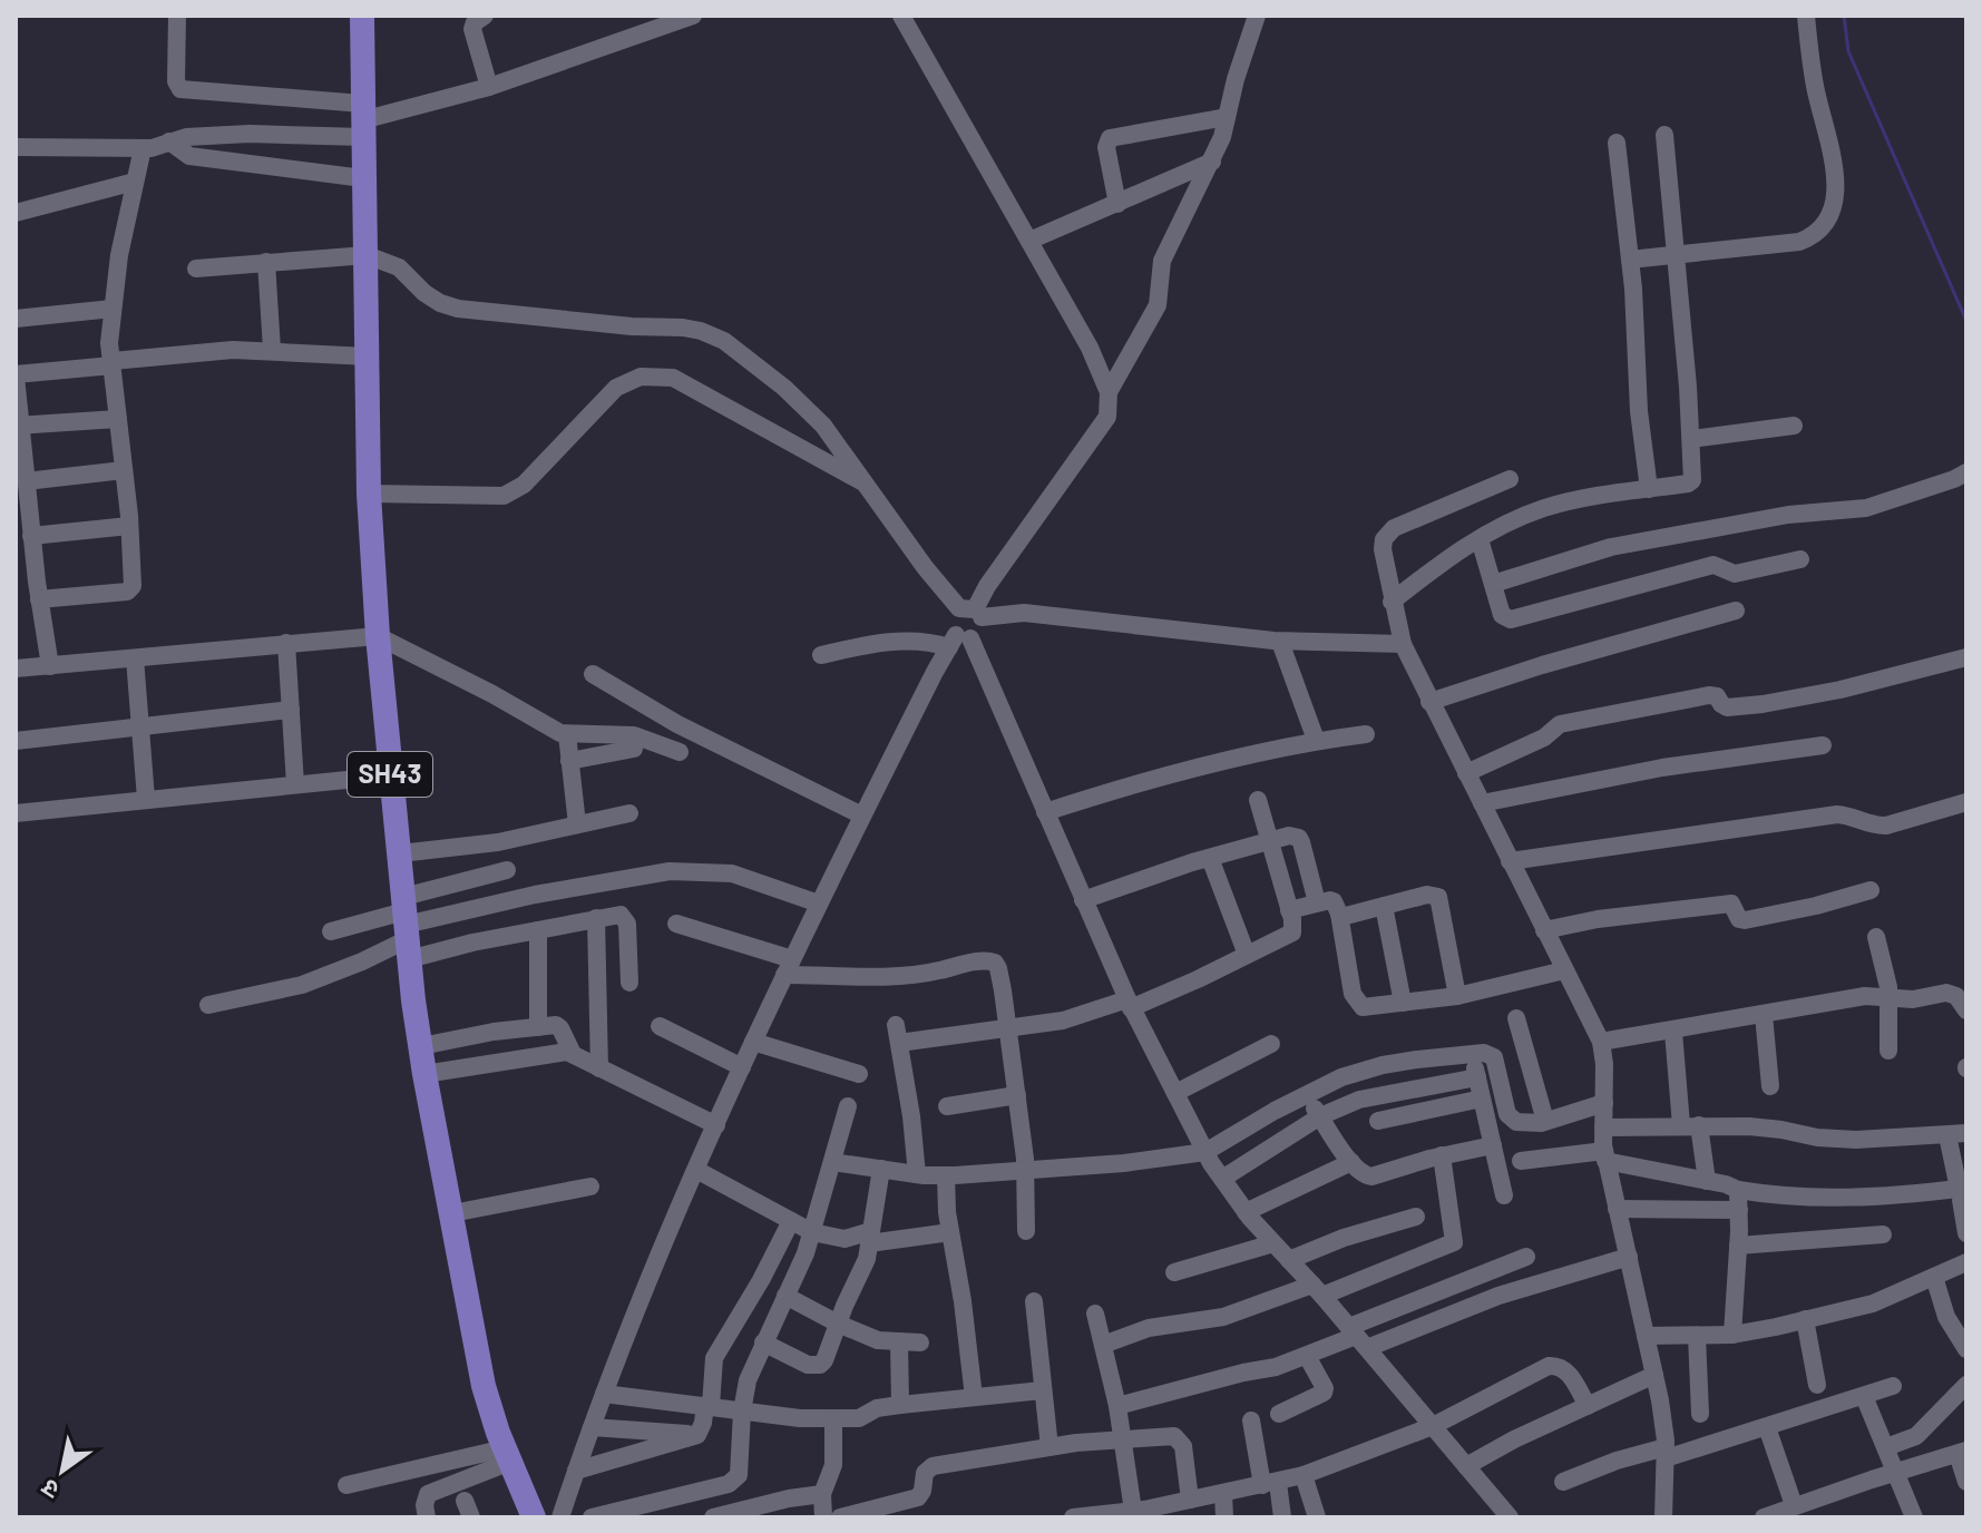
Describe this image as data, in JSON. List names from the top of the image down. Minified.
{"streets":{"main road":["SH43"]},"north":"bottom left"}
